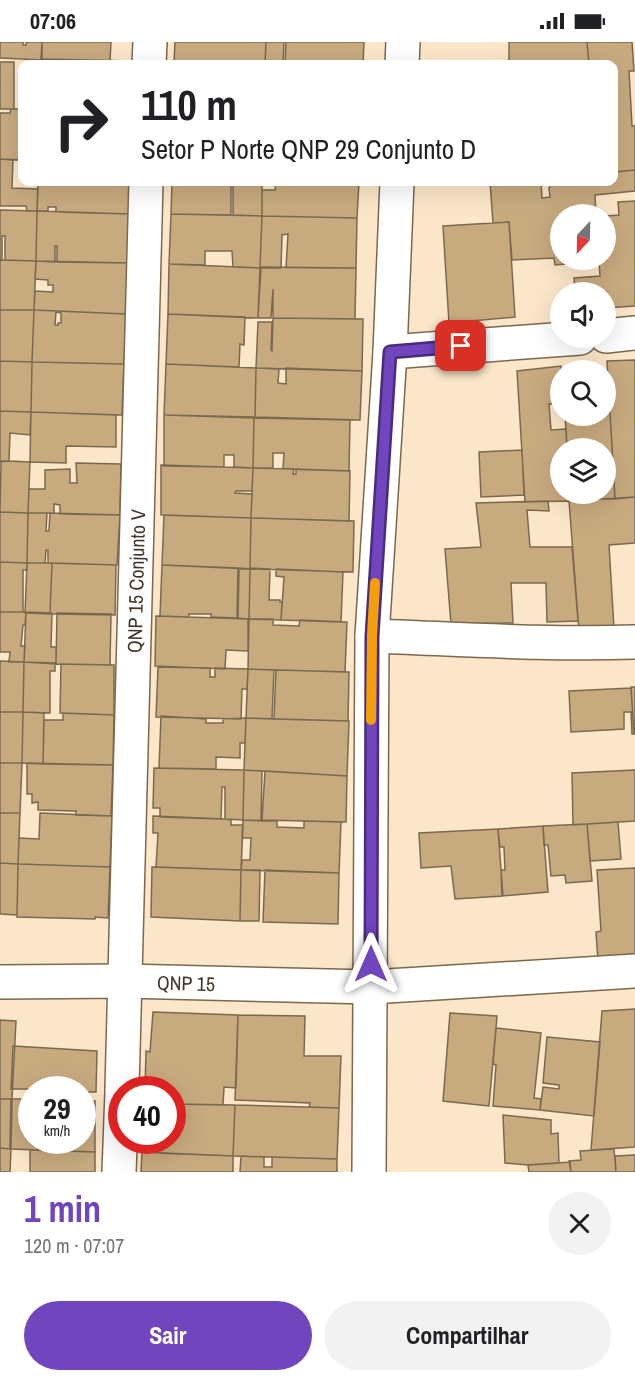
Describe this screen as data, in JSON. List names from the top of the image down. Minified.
{"streets":{"street":["QNP 15 Conjunto V","QNP 15"]},"crossings":[["QNP 15 Conjunto V","QNP 15"]],"north":"bottom","page":{"status":"07:06","turn":["110 m","Setor P Norte QNP 29 Conjunto D"],"speed":"29 km/h","limit":"40","heading":["1 min","120 m · 07:07"],"buttons":["Sair","Compartilhar"]}}
